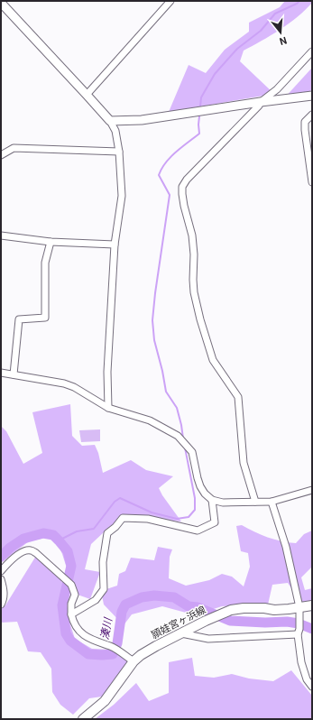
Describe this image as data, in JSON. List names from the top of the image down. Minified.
{"streets":{"main road":["頴娃宮ヶ浜線"]},"water":["湊川"],"north":"bottom"}
